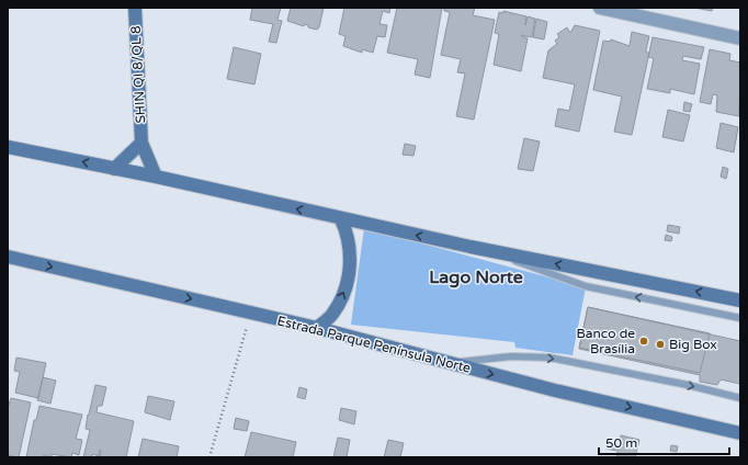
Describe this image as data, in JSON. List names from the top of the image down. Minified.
{"streets":{"main road":["SHIN QI 8/QL 8","Estrada Parque Península Norte"]},"districts":["Lago Norte"],"places":["Banco de Brasília","Big Box"],"scale_bar":"50 m"}
